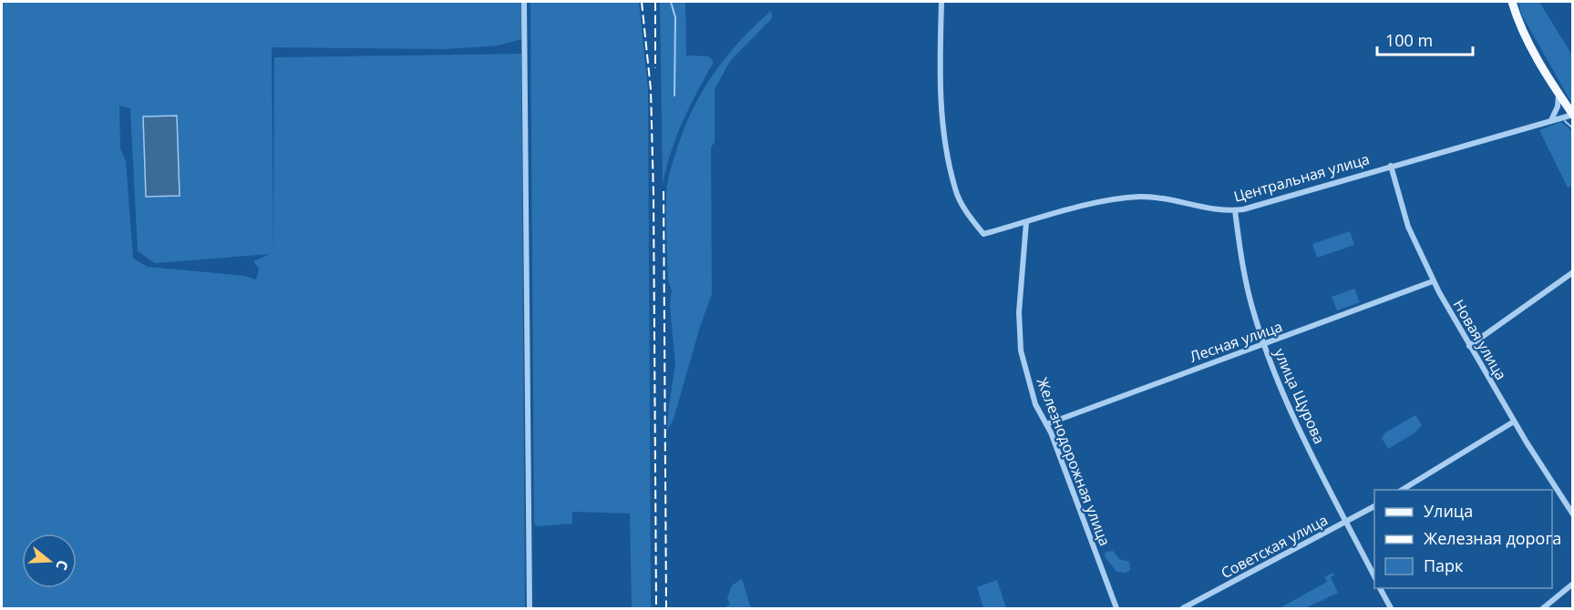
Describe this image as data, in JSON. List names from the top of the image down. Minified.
{"streets":{"street":["Центральная улица","Новая улица","Лесная улица","улица Щурова","Железнодорожная улица","Советская улица"]},"crossings":[["Центральная улица","Новая улица"],["Центральная улица","улица Щурова"],["Центральная улица","Железнодорожная улица"],["Новая улица","Лесная улица"],["Лесная улица","улица Щурова"],["Лесная улица","Железнодорожная улица"],["улица Щурова","Советская улица"]],"legend":["Улица","Железная дорога","Парк"],"scale_bar":"100 m","north":"right"}
